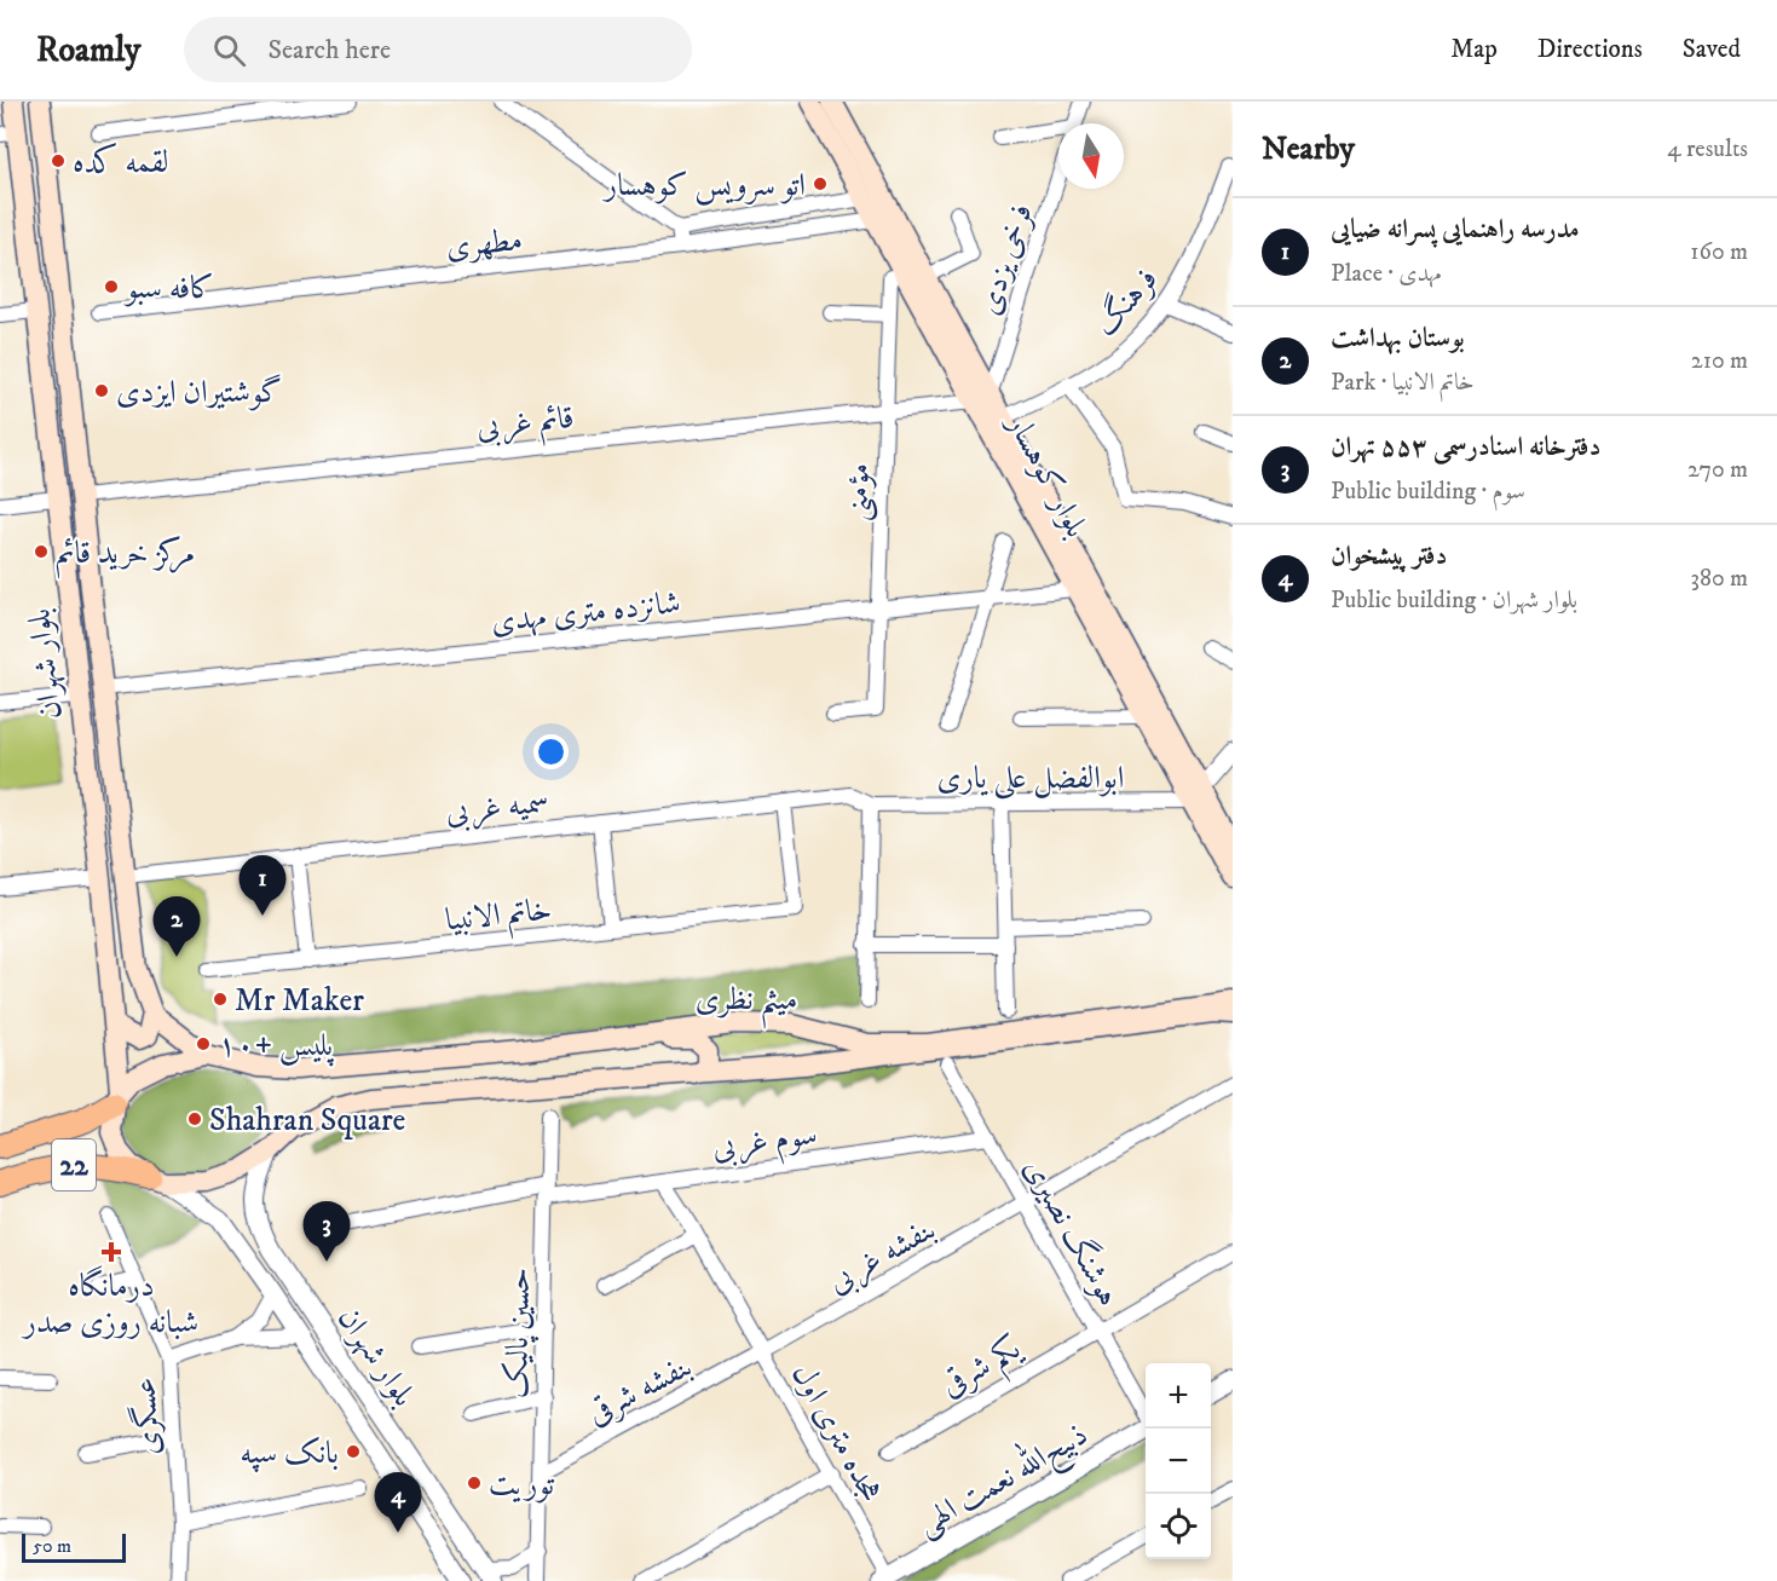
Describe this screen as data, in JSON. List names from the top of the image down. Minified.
{"streets":{"highway":["22"],"main road":["بلوار کوهسار","بلوار شهران","میثم نظری"],"street":["مطهری","فرخی یزدی","فرهنگ","قائم غربی","مؤمنی","شانزده متری مهدی","ابوالفضل علی یاری","سمیه غربی","خاتم الانبیا","سوم غربی","هوشنگ نصیری","بنفشه غربی","حسین پالیک","یکم شرقی","بنفشه شرقی","عسگری","هجده متری اول","ذبیح‌الله نعمت الهی"]},"crossings":[["مطهری","بلوار کوهسار"],["فرخی یزدی","قائم غربی"],["فرخی یزدی","بلوار کوهسار"],["فرهنگ","بلوار کوهسار"],["قائم غربی","بلوار کوهسار"],["قائم غربی","مؤمنی"],["قائم غربی","بلوار شهران"],["بلوار کوهسار","شانزده متری مهدی"],["بلوار کوهسار","ابوالفضل علی یاری"],["مؤمنی","شانزده متری مهدی"],["شانزده متری مهدی","بلوار شهران"],["بلوار شهران","سمیه غربی"],["بلوار شهران","22"],["ابوالفضل علی یاری","سمیه غربی"],["سمیه غربی","خاتم الانبیا"],["سوم غربی","هوشنگ نصیری"],["سوم غربی","حسین پالیک"],["سوم غربی","هجده متری اول"],["هوشنگ نصیری","بنفشه غربی"],["هوشنگ نصیری","یکم شرقی"],["بنفشه غربی","بنفشه شرقی"],["بنفشه غربی","هجده متری اول"],["حسین پالیک","بنفشه شرقی"],["بنفشه شرقی","هجده متری اول"],["هجده متری اول","ذبیح‌الله نعمت الهی"]],"places":{"other":["لقمه کده","اتو سرویس کوهسار","کافه سبو","گوشتیران ایزدی","مرکز خرید قائم","Mr Maker","پلیس +۱۰","Shahran Square","بانک سپه","توریت"],"health":["درمانگاه شبانه روزی صدر"]},"scale_bar":"50 m","north":"bottom","page":{"header":"Roamly","search":"Search here","nav":["Map","Directions","Saved"],"heading":["Nearby","4 results"],"list":[{"mark":"1","name":"مدرسه راهنمایی پسرانه ضیایی","note":"Place · مهدی","value":"160 m"},{"mark":"2","name":"بوستان بهداشت","note":"Park · خاتم الانبیا","value":"210 m"},{"mark":"3","name":"دفترخانه اسنادرسمی ۵۵۳ تهران","note":"Public building · سوم","value":"270 m"},{"mark":"4","name":"دفتر پیشخوان","note":"Public building · بلوار شهران","value":"380 m"}],"pins":["1","2","3","4"],"map_buttons":["+","−"],"scale":"50 m"}}
